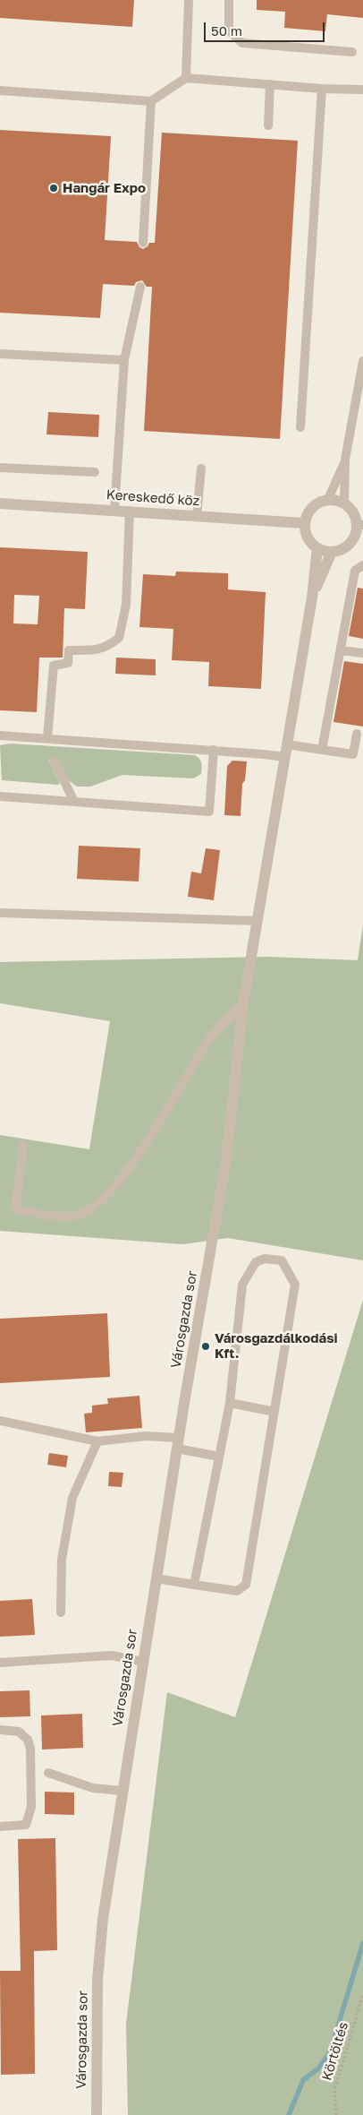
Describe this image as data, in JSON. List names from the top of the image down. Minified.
{"streets":{"street":["Kereskedő köz","Városgazda sor"],"path":["Körtöltés"]},"places":["Hangár Expo","Városgazdálkodási Kft."],"scale_bar":"50 m"}
